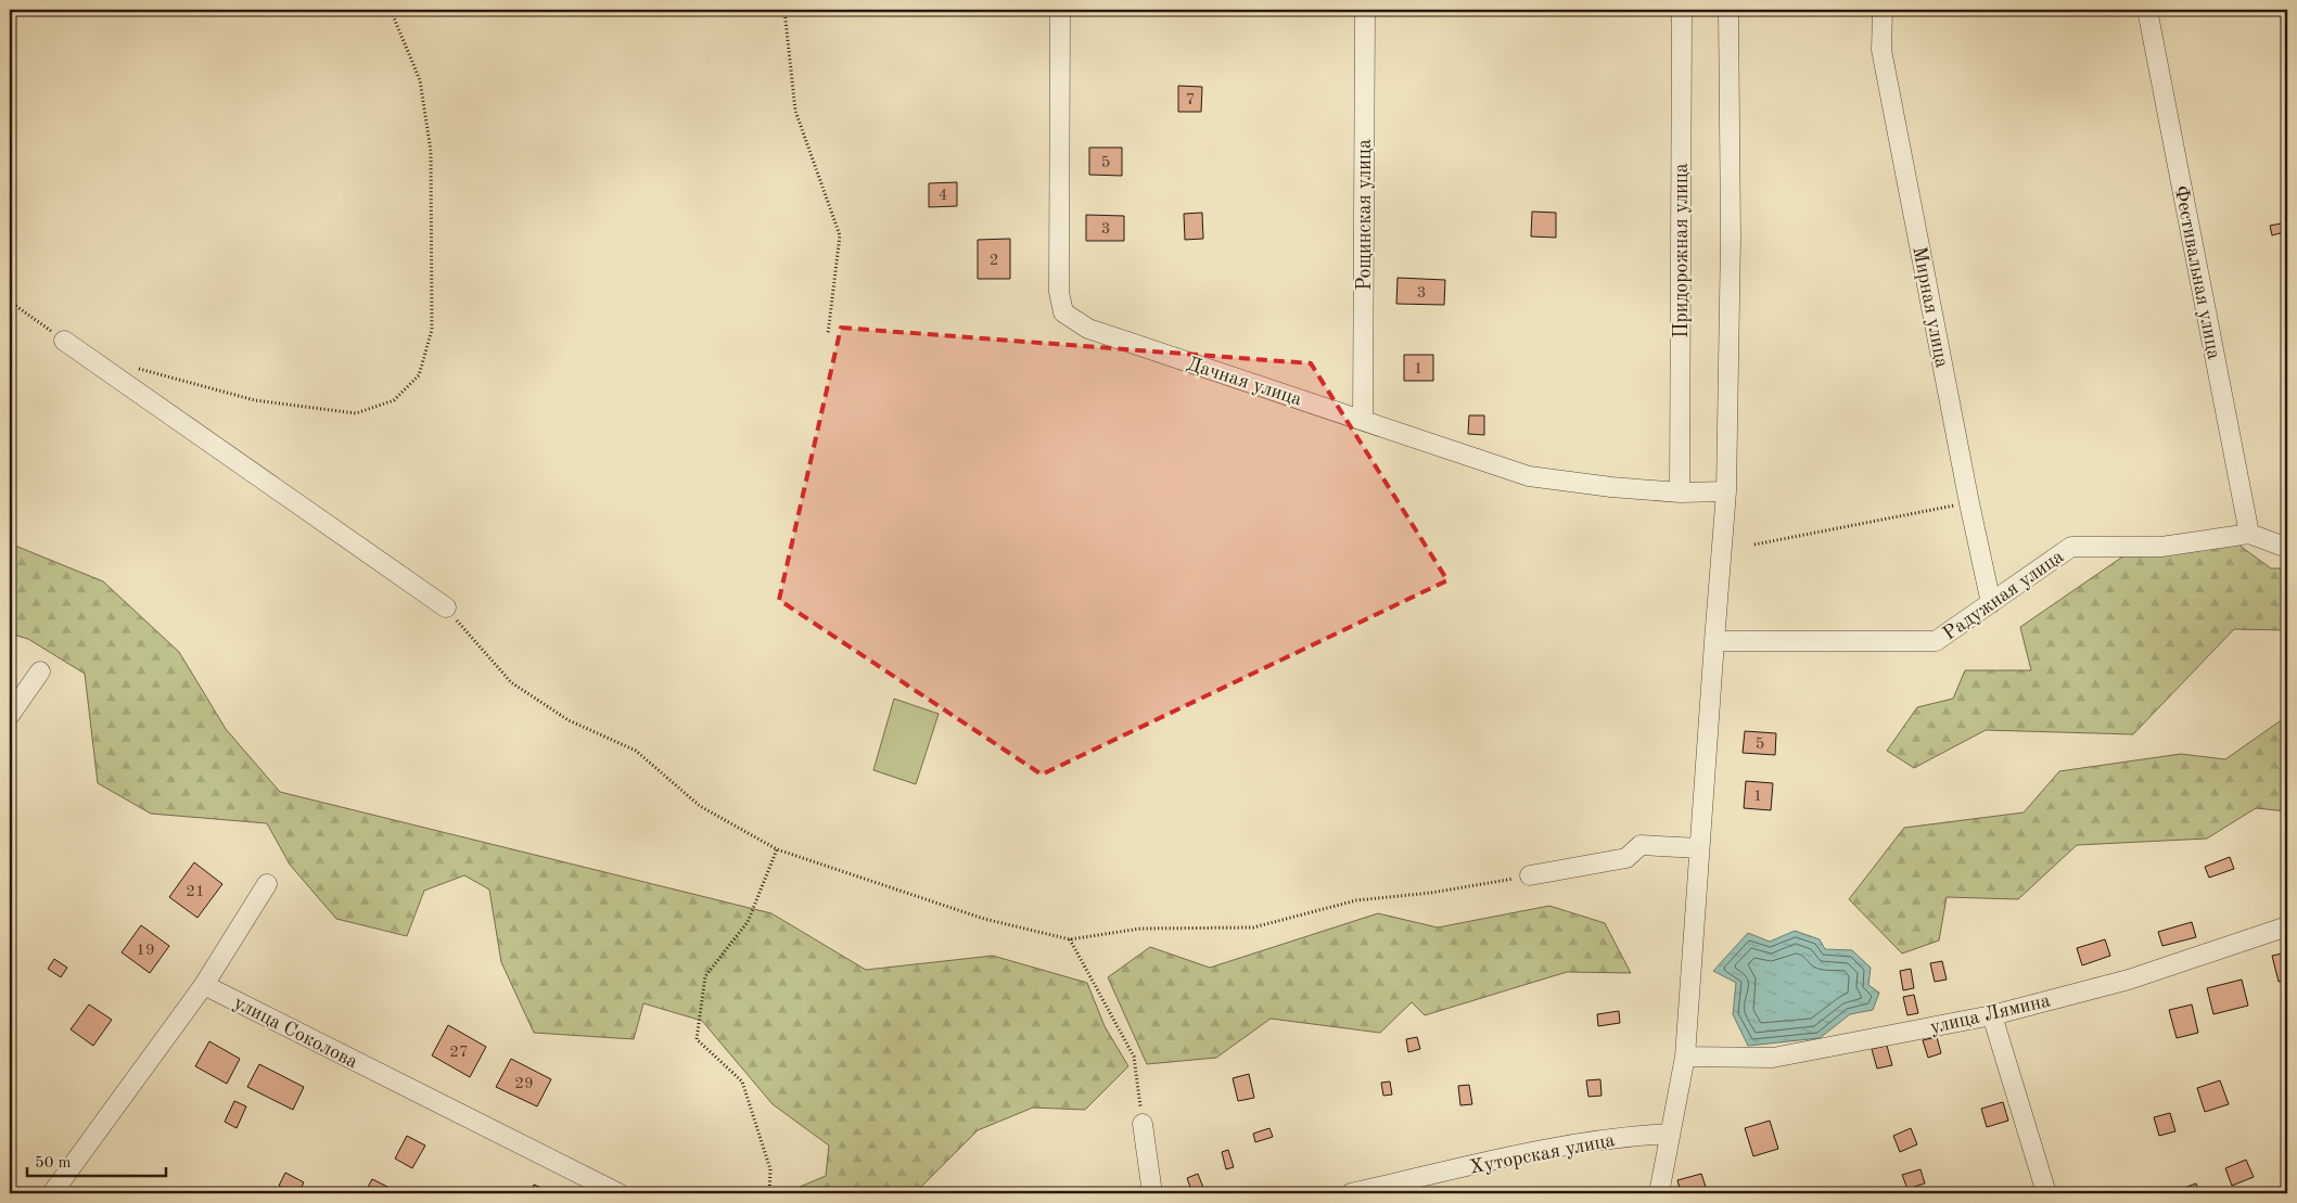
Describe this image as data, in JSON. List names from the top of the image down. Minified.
{"streets":{"street":["Рощинская улица","Придорожная улица","Фестивальная улица","Мирная улица","Дачная улица","Радужная улица","улица Лямина","улица Соколова","Хуторская улица"]},"crossings":[["Рощинская улица","Дачная улица"],["Придорожная улица","Дачная улица"],["Фестивальная улица","Радужная улица"],["Мирная улица","Радужная улица"]],"house_numbers":["7","5","4","3","2","3","1","5","1","21","19","27","29"],"scale_bar":"50 m"}
